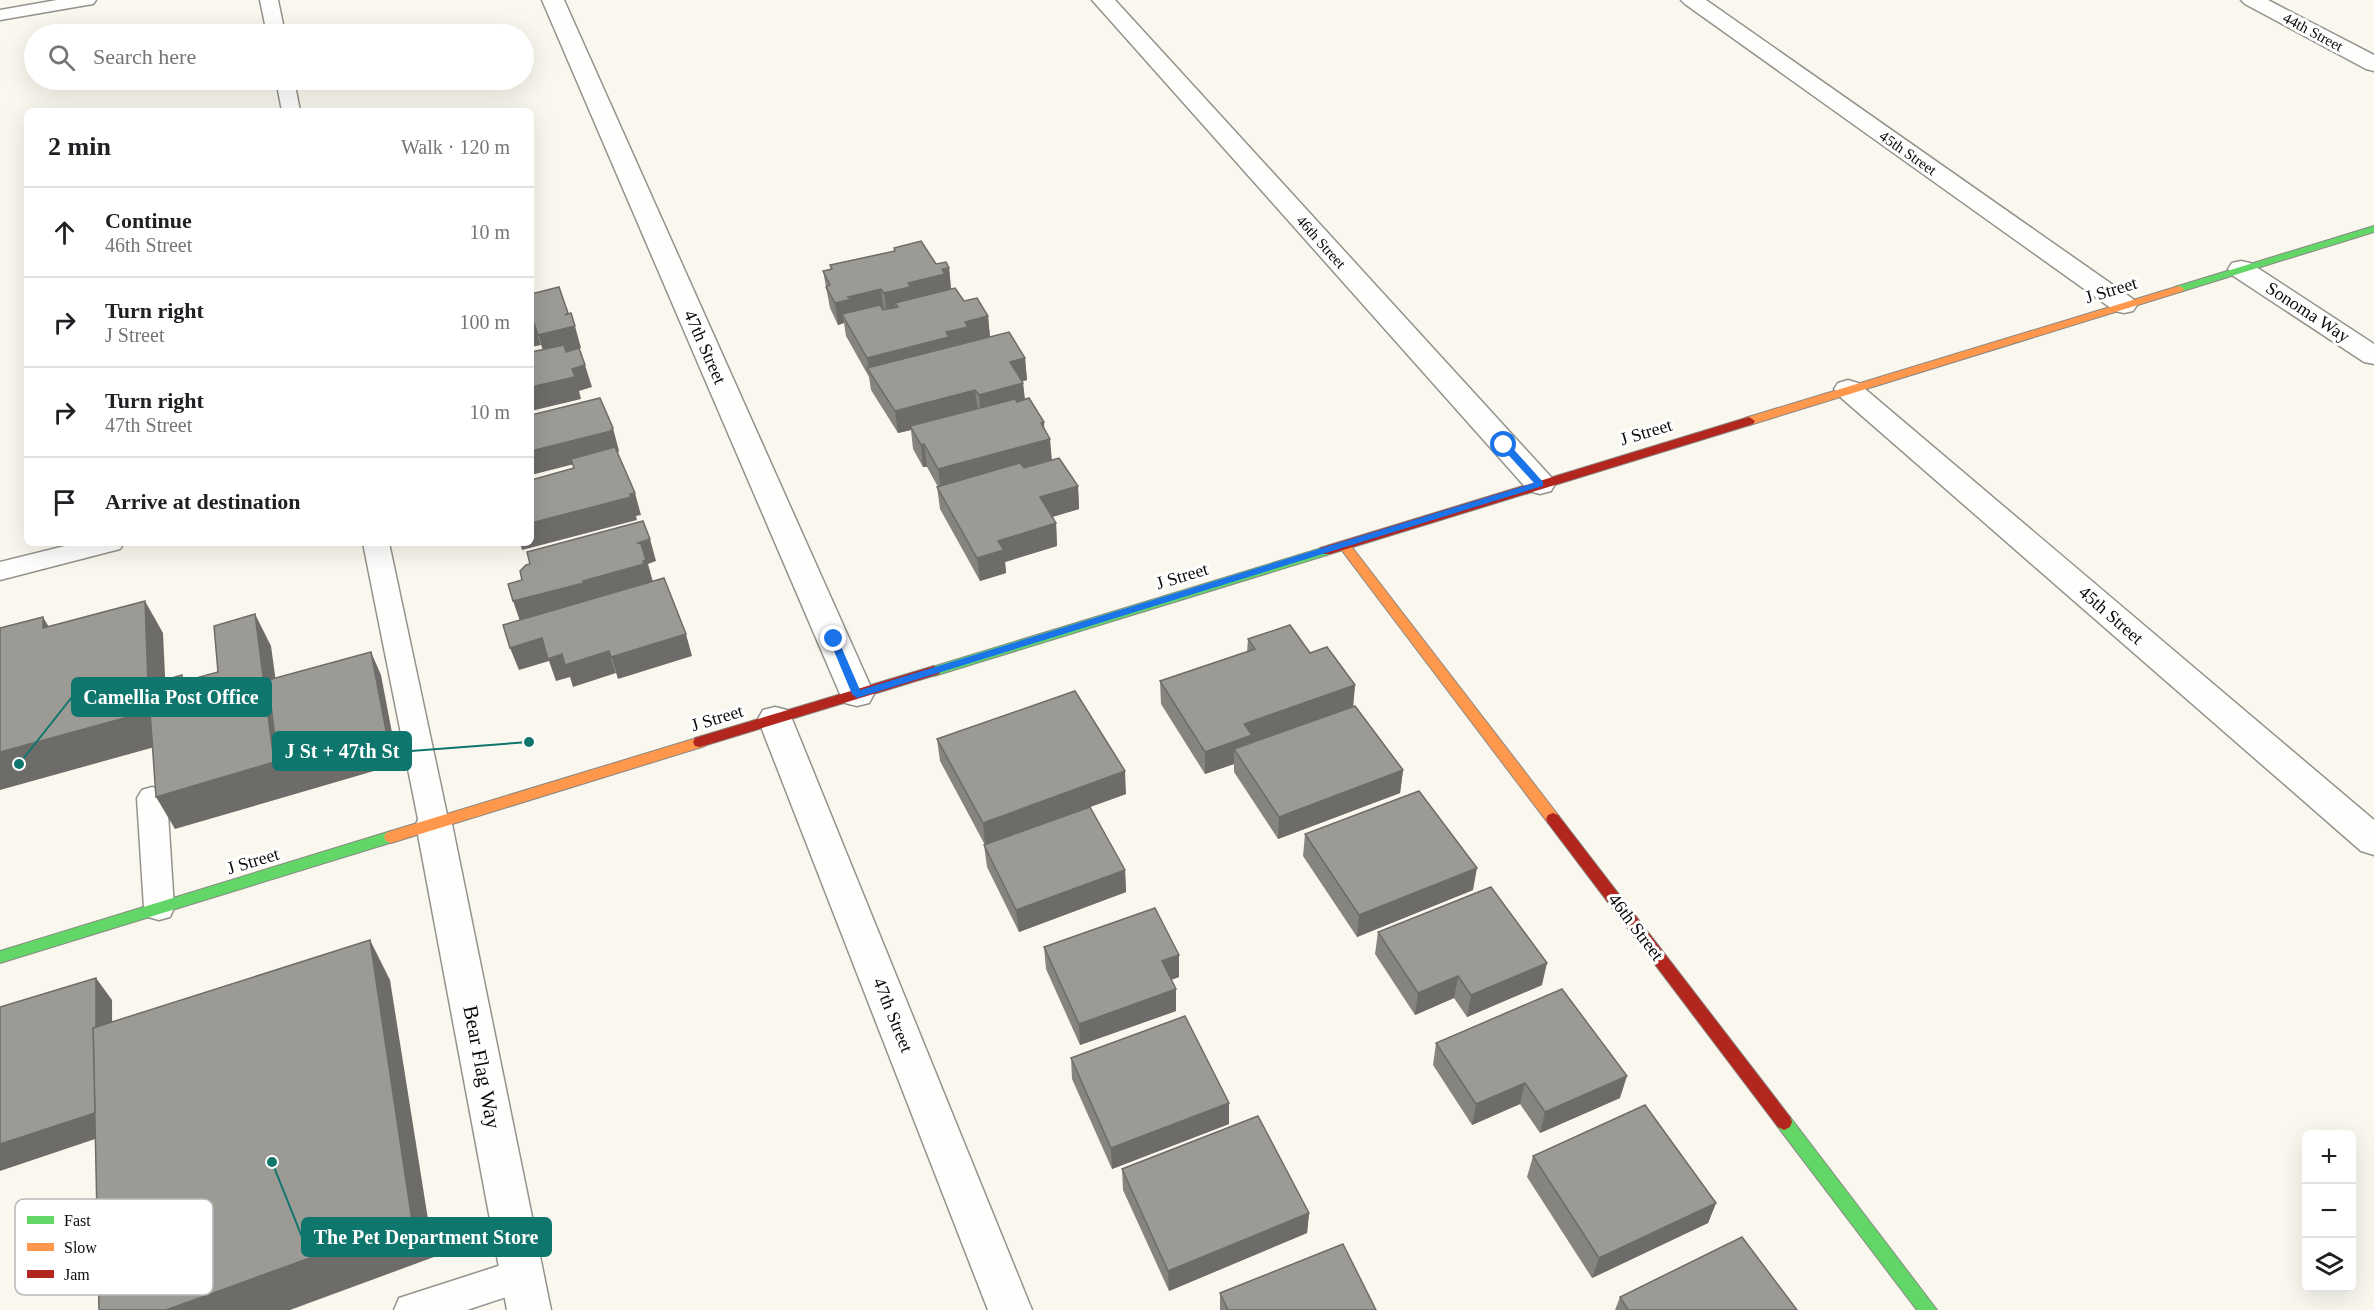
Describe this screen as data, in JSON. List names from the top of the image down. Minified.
{"streets":{"main road":["46th Street","J Street"],"street":["44th Street","45th Street","Sonoma Way","47th Street","Bear Flag Way"]},"crossings":[["45th Street","J Street"],["46th Street","J Street"],["J Street","Sonoma Way"],["J Street","47th Street"],["J Street","Bear Flag Way"]],"places":["J St + 47th St","Camellia Post Office","The Pet Department Store"],"legend":["Fast","Slow","Jam"],"page":{"search":"Search here","heading":["2 min","Walk · 120 m"],"list":[["Continue","46th Street","10 m"],["Turn right","J Street","100 m"],["Turn right","47th Street","10 m"],"Arrive at destination"],"map_buttons":["+","−"]}}
